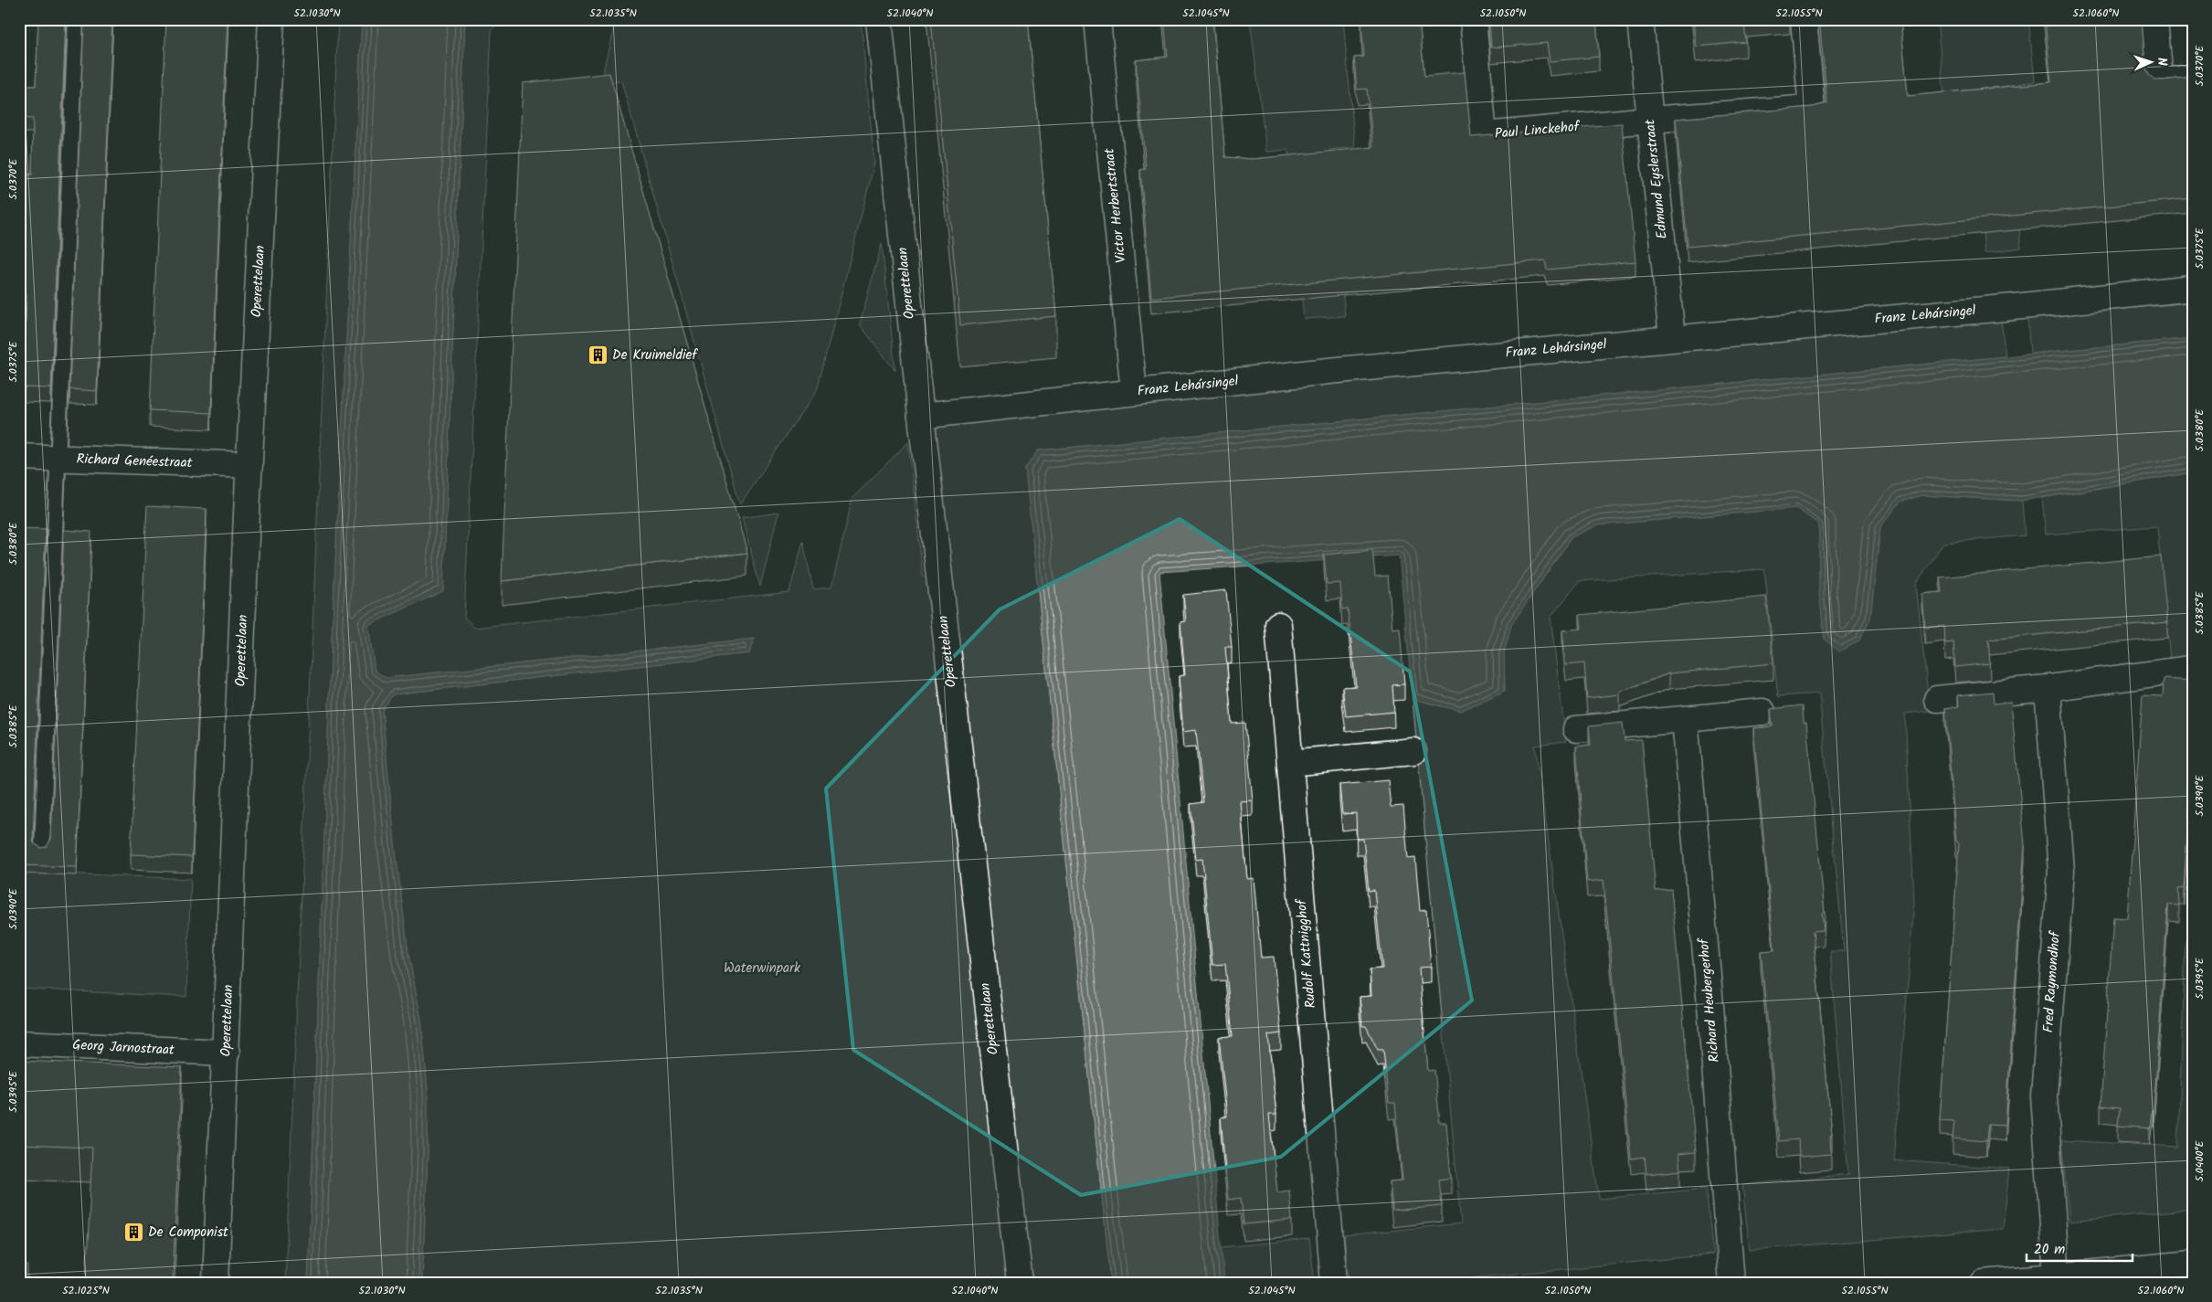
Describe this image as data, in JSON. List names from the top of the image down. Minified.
{"streets":{"street":["Paul Linckehof","Edmund Eyslerstraat","Victor Herbertstraat","Operettelaan","Franz Lehársingel","Richard Genéestraat","Rudolf Kattnigghof","Fred Raymondhof","Richard Heubergerhof","Georg Jarnostraat"]},"crossings":[["Paul Linckehof","Edmund Eyslerstraat"],["Edmund Eyslerstraat","Franz Lehársingel"],["Victor Herbertstraat","Franz Lehársingel"],["Operettelaan","Franz Lehársingel"],["Operettelaan","Richard Genéestraat"],["Operettelaan","Georg Jarnostraat"]],"parks":["Waterwinpark"],"places":{"building":["De Kruimeldief","De Componist"]},"scale_bar":"20 m","north":"right","coordinates":["52.1030°N","52.1035°N","52.1040°N","52.1045°N","52.1050°N","52.1055°N","52.1060°N","5.0370°E","5.0375°E","5.0380°E","5.0385°E","5.0390°E","5.0395°E","5.0400°E","52.1025°N"]}
